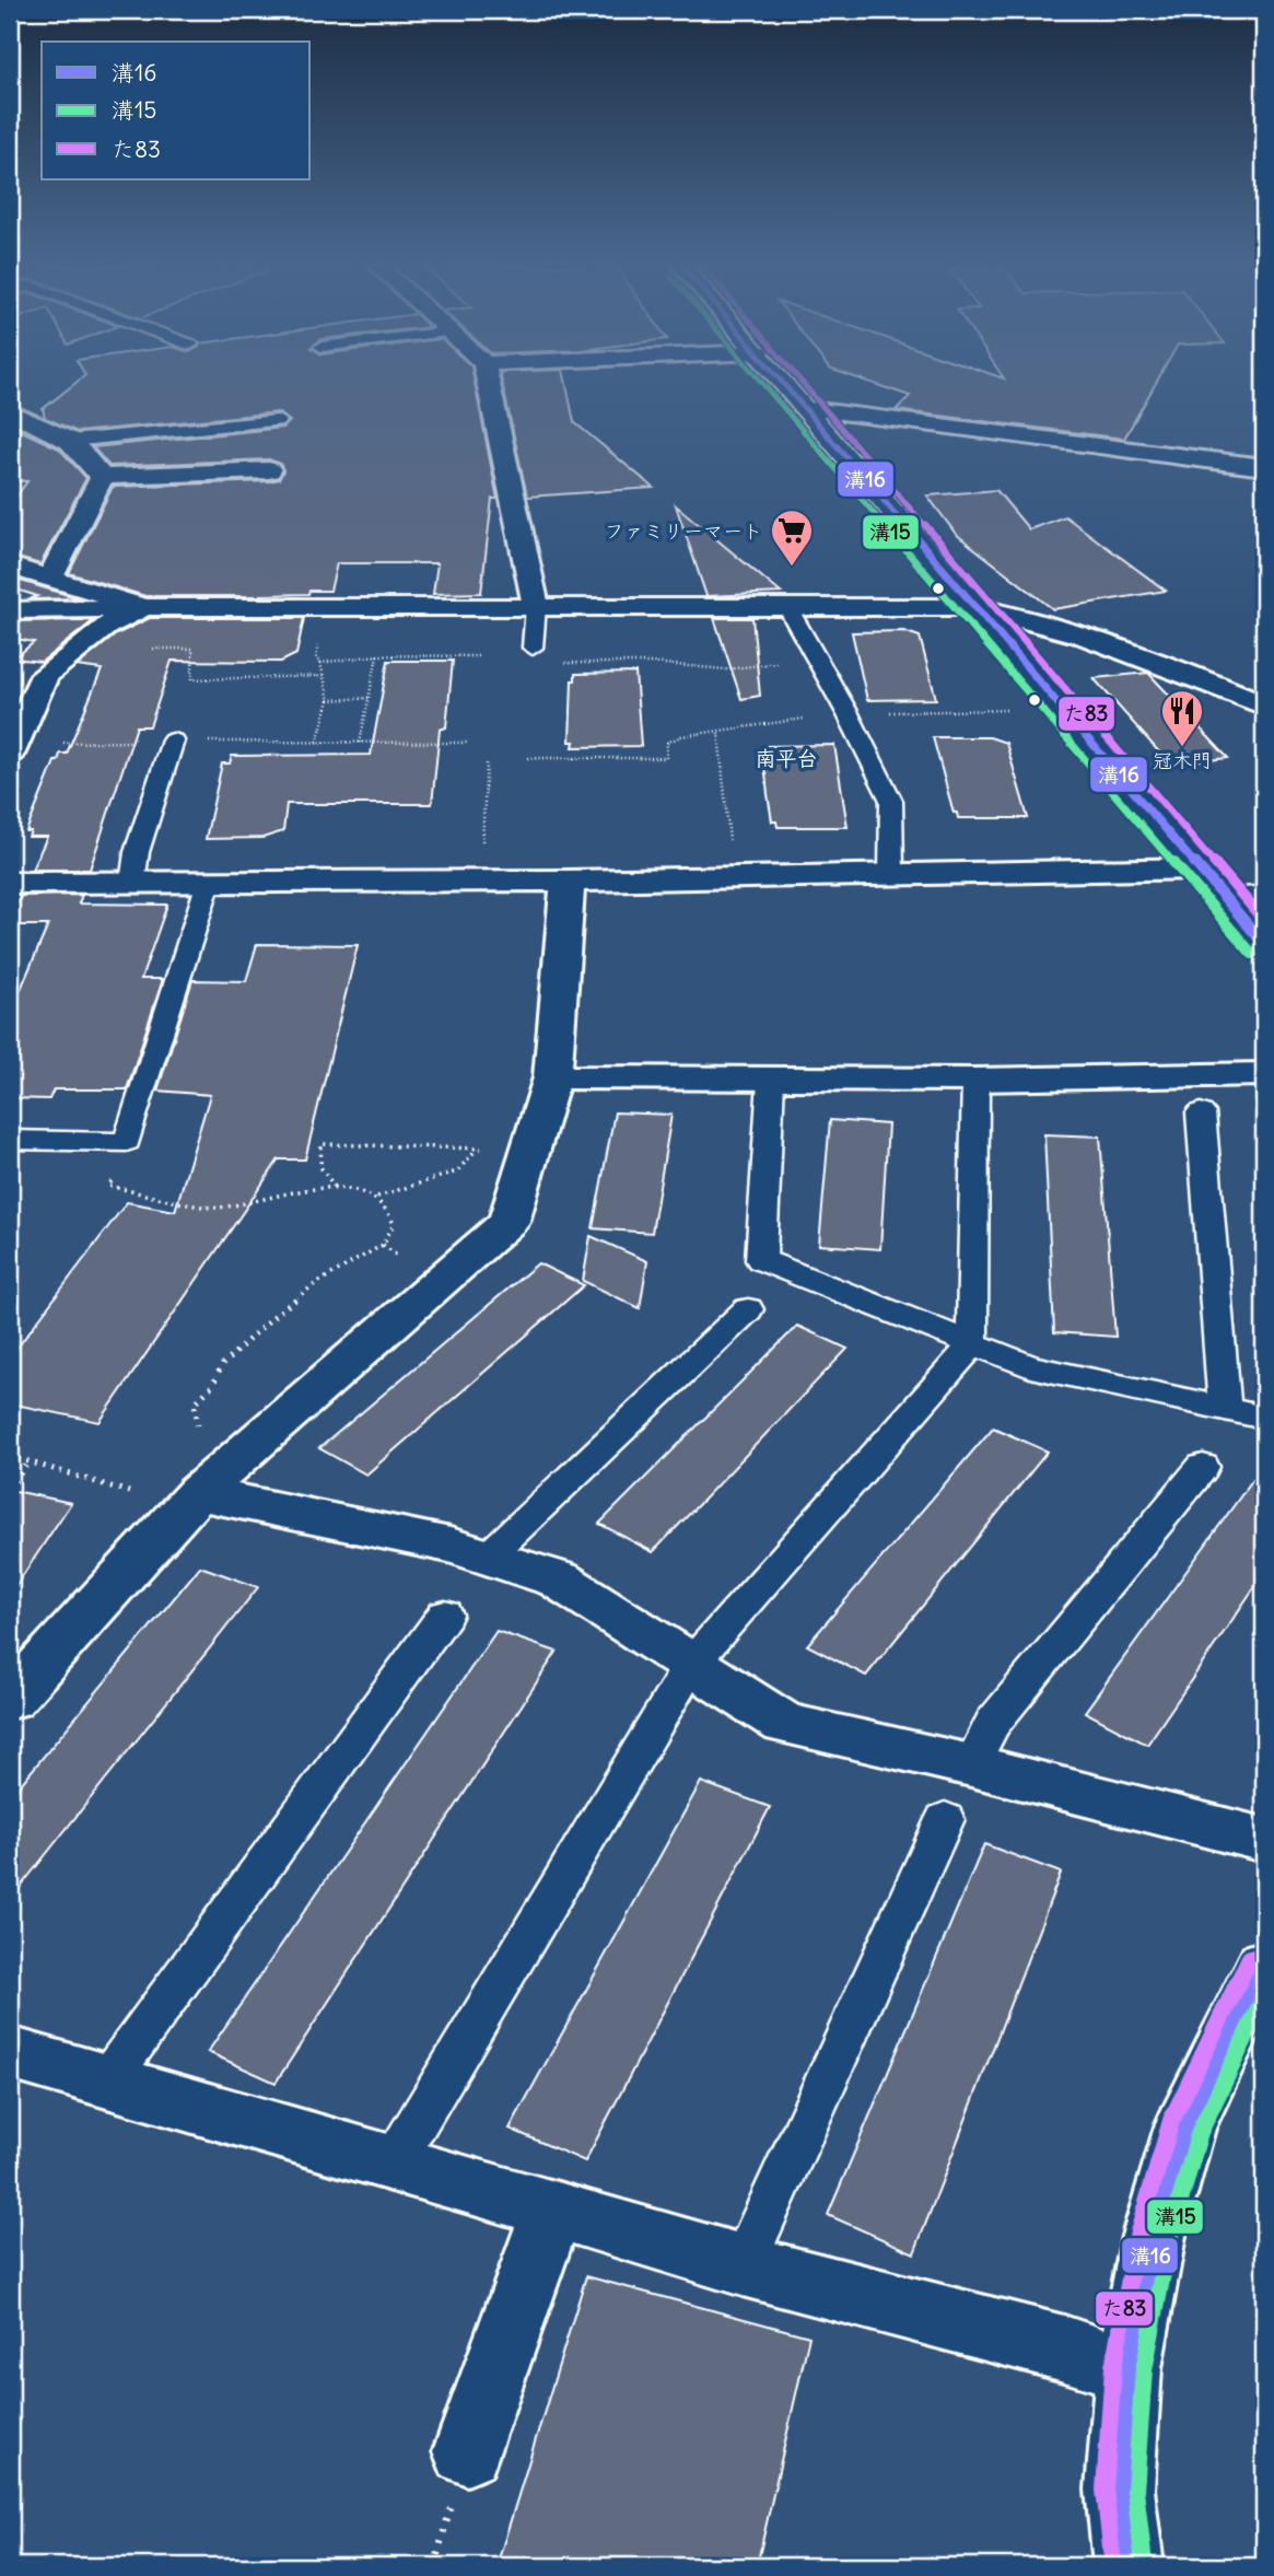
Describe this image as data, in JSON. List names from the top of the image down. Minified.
{"districts":["南平台"],"places":{"supermarket":["ファミリーマート"],"restaurant":["冠木門"]},"lines":["transit line 溝16","transit line 溝15","transit line た83"],"legend":["溝16","溝15","た83"]}
